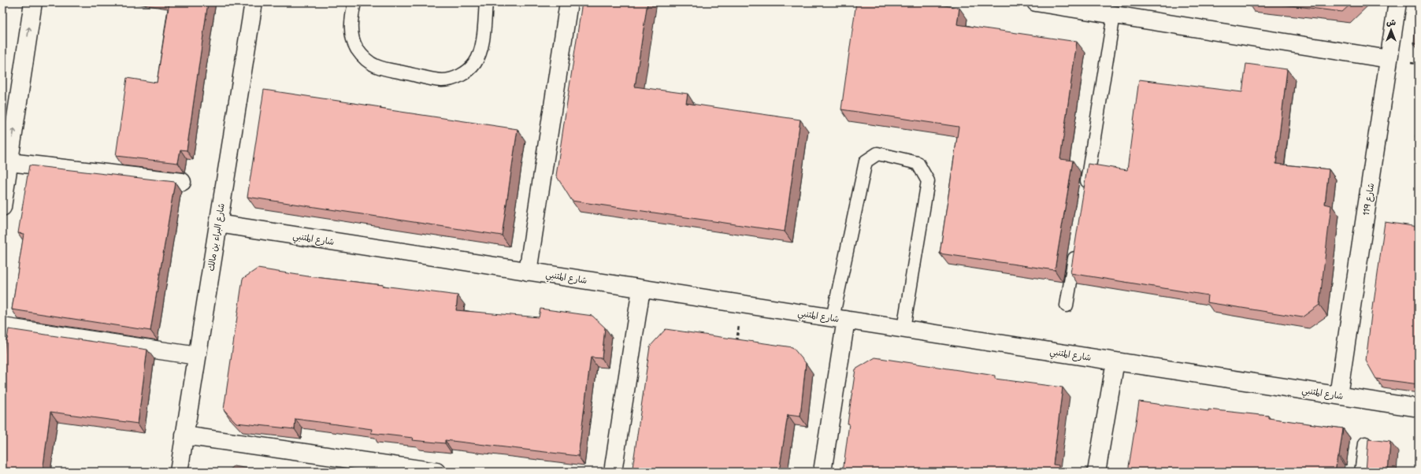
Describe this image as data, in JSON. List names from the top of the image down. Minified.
{"streets":{"street":["شارع 119","شارع البراء بن مالك","شارع المتنبي"]},"crossings":[["شارع 119","شارع المتنبي"],["شارع البراء بن مالك","شارع المتنبي"]],"north":"top"}
